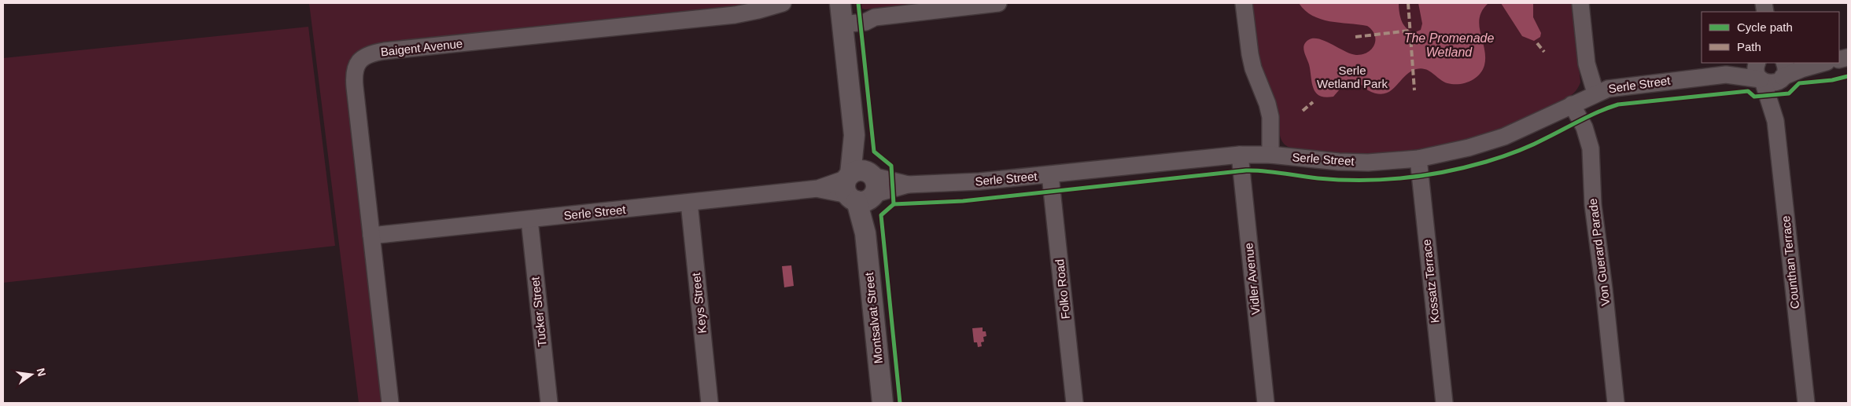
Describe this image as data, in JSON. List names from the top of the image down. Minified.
{"streets":{"street":["Baigent Avenue","Serle Street","Von Guerard Parade","Counthan Terrace","Vidler Avenue","Kossatz Terrace","Folko Road","Keys Street","Tucker Street","Montsalvat Street"]},"crossings":[["Baigent Avenue","Serle Street"],["Serle Street","Von Guerard Parade"],["Serle Street","Counthan Terrace"],["Serle Street","Vidler Avenue"],["Serle Street","Kossatz Terrace"],["Serle Street","Folko Road"],["Serle Street","Keys Street"],["Serle Street","Tucker Street"],["Serle Street","Montsalvat Street"]],"water":["The Promenade Wetland"],"parks":["Serle Wetland Park"],"legend":["Cycle path","Path"],"north":"right"}
